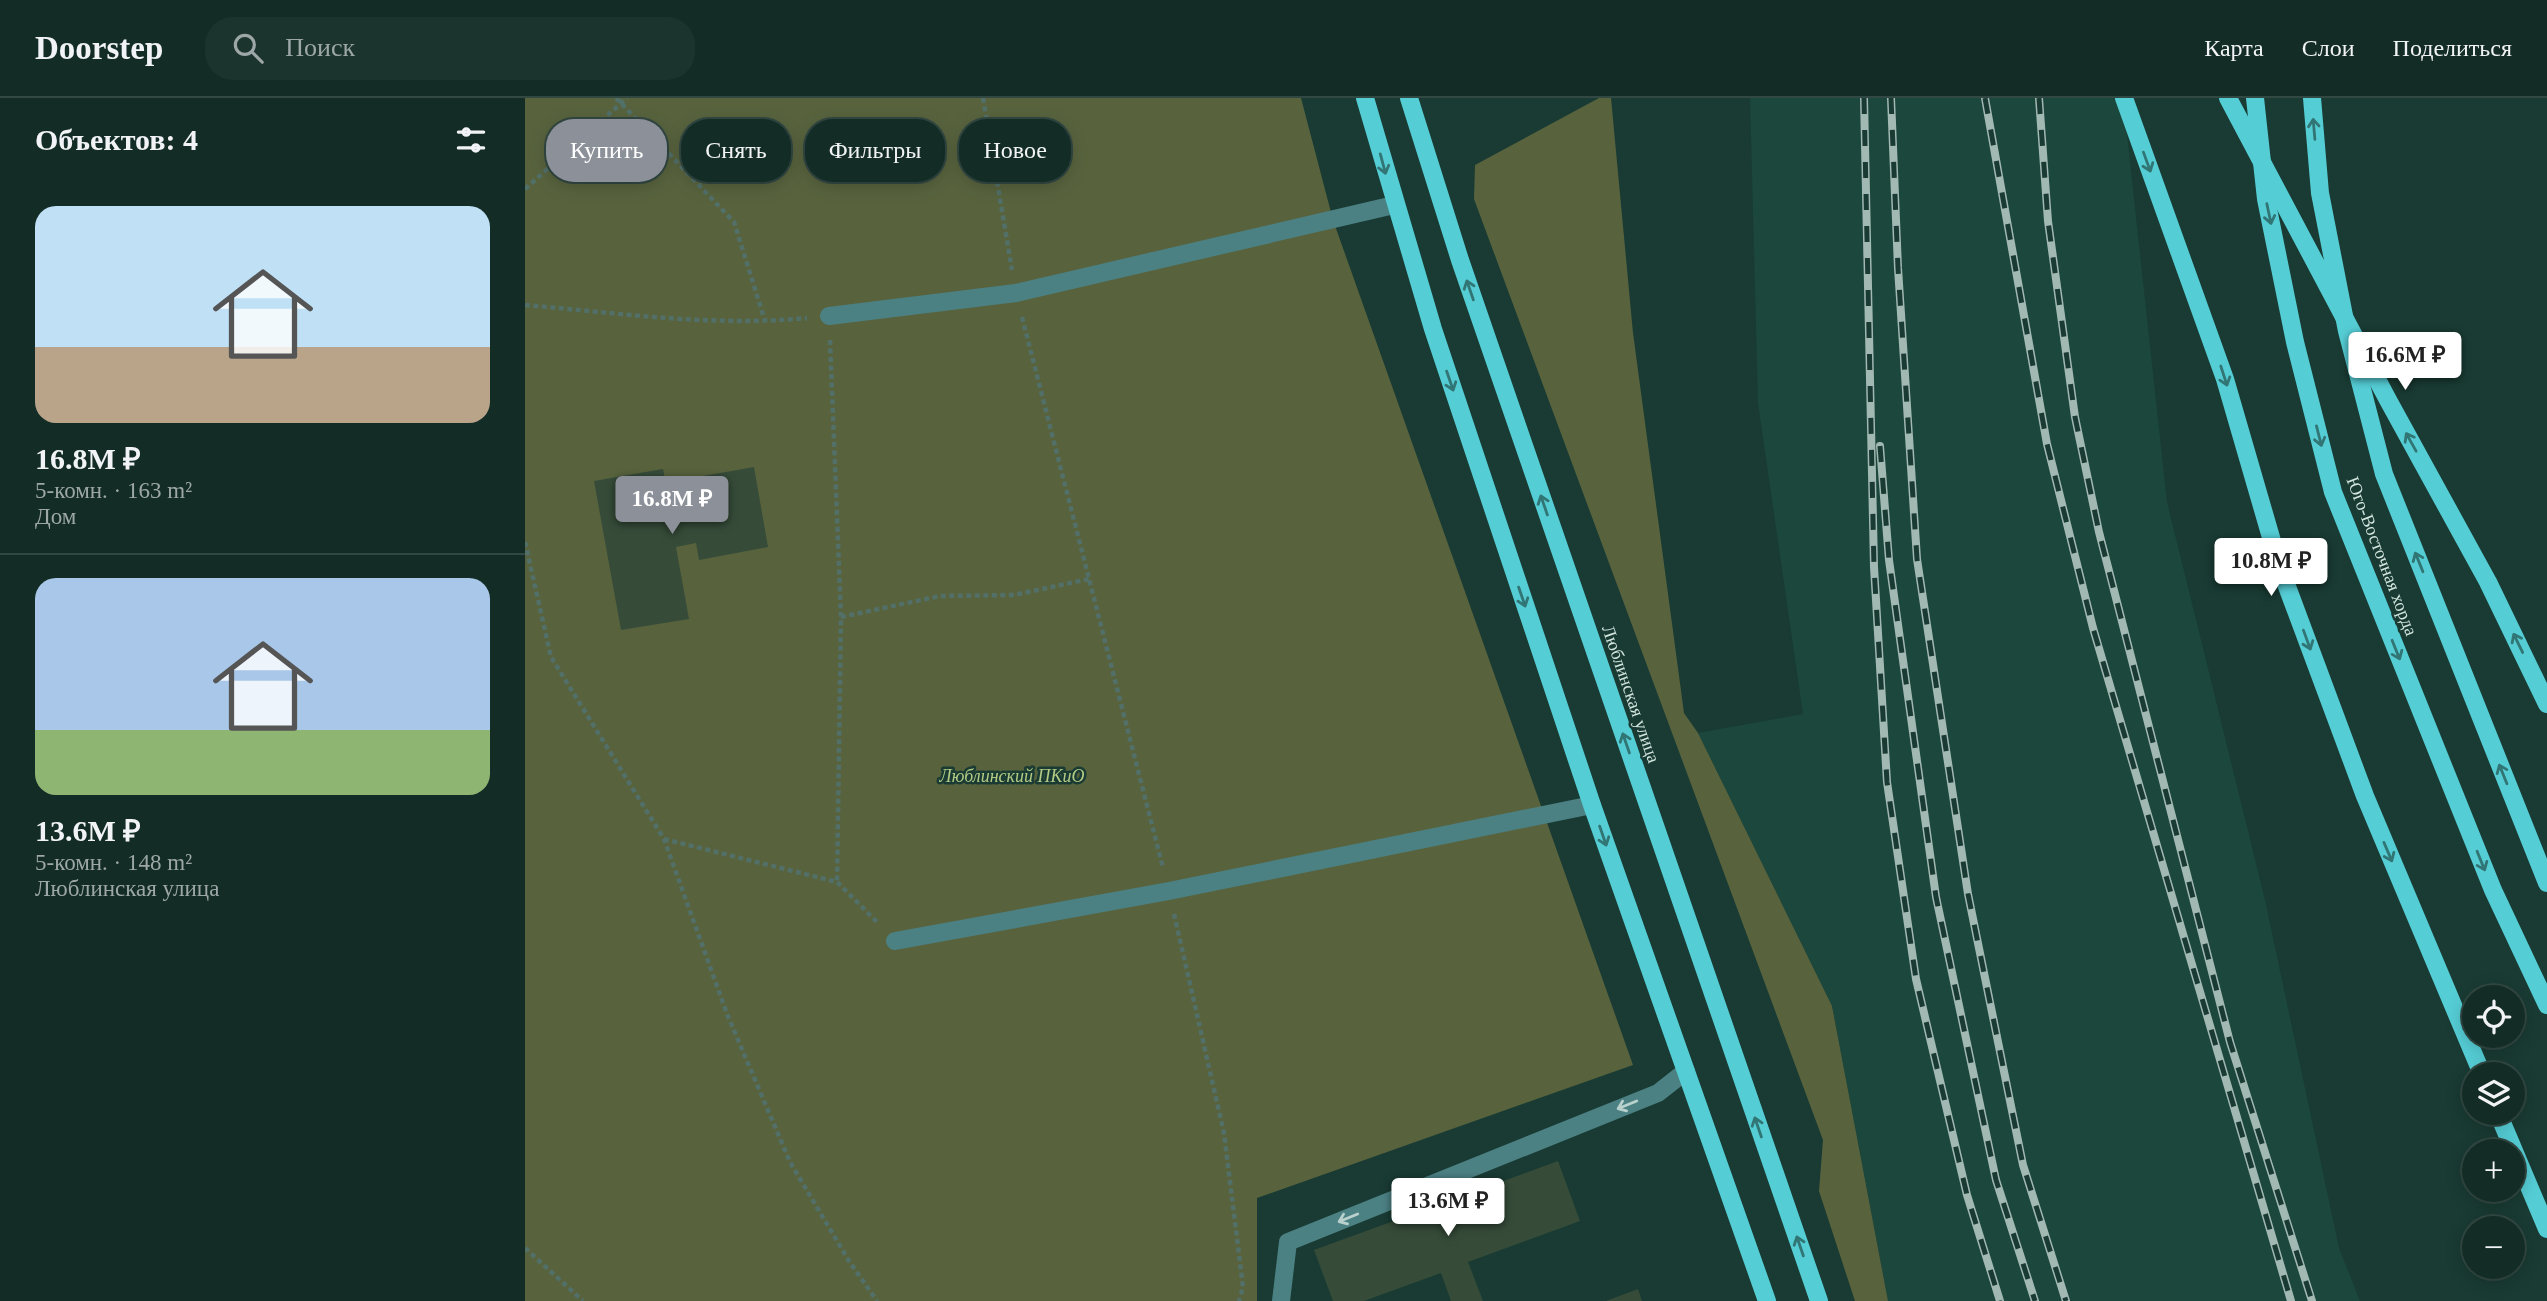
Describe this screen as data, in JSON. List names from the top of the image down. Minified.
{"streets":{"main road":["Юго-Восточная хорда","Люблинская улица"]},"parks":["Люблинский ПКиО"],"page":{"header":"Doorstep","search":"Поиск","nav":["Карта","Слои","Поделиться"],"heading":"Объектов: 4","chip":["Купить","Снять","Фильтры","Новое"],"list":[{"name":"16.8M ₽","note":"5-комн. · 163 m² · Дом"},{"name":"13.6M ₽","note":"5-комн. · 148 m² · Люблинская улица"}],"price":["16.6M ₽","16.8M ₽","10.8M ₽","13.6M ₽"],"map_buttons":["+","−"]}}
